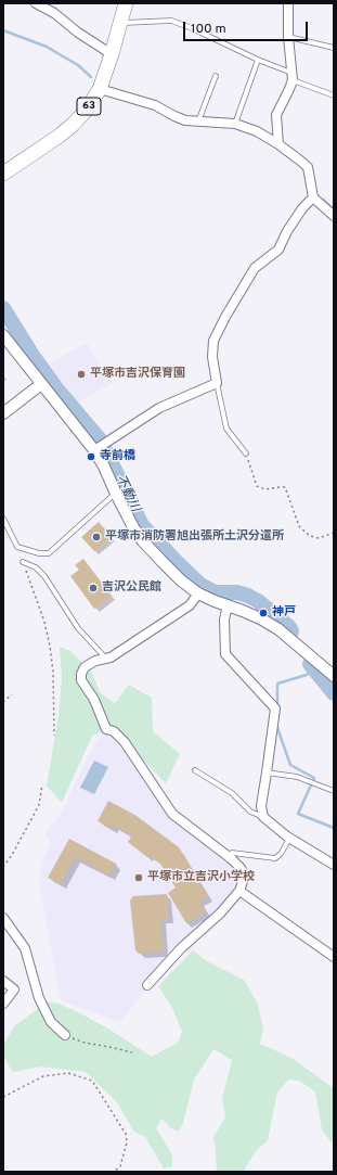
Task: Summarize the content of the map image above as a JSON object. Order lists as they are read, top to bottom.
{
  "streets": {
    "main road": ["63"]
  },
  "water": ["不動川"],
  "places": [
    "平塚市吉沢保育園",
    "寺前橋",
    "平塚市消防署旭出張所土沢分遣所",
    "吉沢公民館",
    "神戸",
    "平塚市立吉沢小学校"
  ],
  "scale_bar": "100 m"
}
